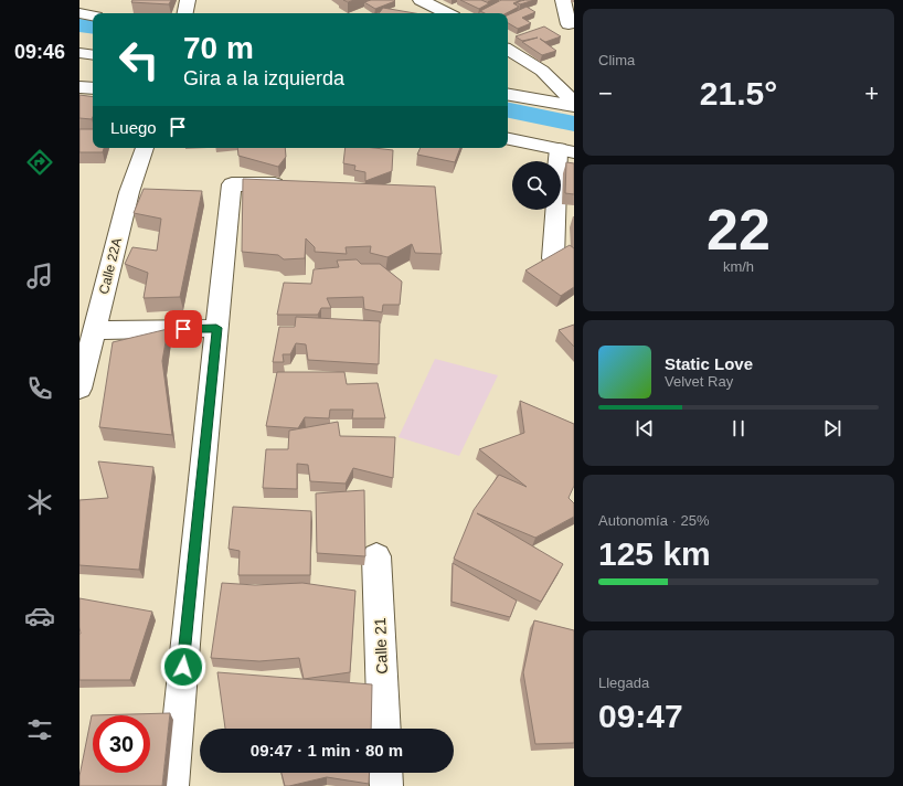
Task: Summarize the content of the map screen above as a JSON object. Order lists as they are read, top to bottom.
{
  "streets": {
    "street": ["Calle 22A", "Calle 21"]
  },
  "page": {
    "tabs": "09:46",
    "tile": [
      "Clima",
      ["22", "km/h"],
      ["Autonomía · 25%", "125 km"],
      ["Llegada", "09:47"]
    ],
    "turn": ["70 m", "Gira a la izquierda"],
    "heat": ["−", "21.5°", "+"],
    "then": "Luego",
    "song": ["Static Love", "Velvet Ray"],
    "limit": "30",
    "trip": "09:47 · 1 min · 80 m"
  }
}
